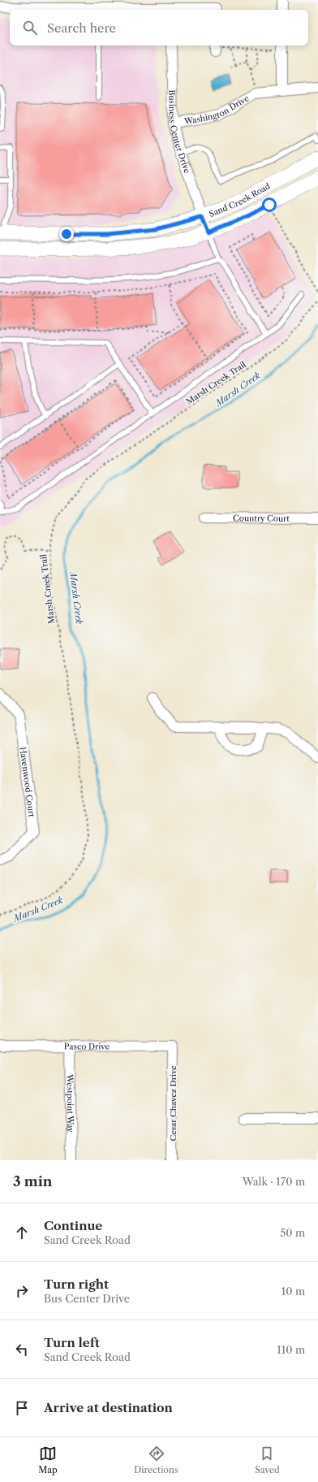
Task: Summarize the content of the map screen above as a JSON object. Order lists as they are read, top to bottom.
{
  "streets": {
    "main road": ["Sand Creek Road"],
    "street": [
      "Washington Drive",
      "Business Center Drive",
      "Country Court",
      "Havenwood Court",
      "Pasco Drive",
      "Westpoint Way",
      "Cesar Chavez Drive"
    ],
    "path": ["Marsh Creek Trail"]
  },
  "crossings": [
    ["Washington Drive", "Business Center Drive"],
    ["Business Center Drive", "Sand Creek Road"],
    ["Pasco Drive", "Westpoint Way"],
    ["Pasco Drive", "Cesar Chavez Drive"]
  ],
  "water": ["Marsh Creek"],
  "page": {
    "search": "Search here",
    "heading": ["3 min", "Walk · 170 m"],
    "list": [
      ["Continue", "Sand Creek Road", "50 m"],
      ["Turn right", "Bus Center Drive", "10 m"],
      ["Turn left", "Sand Creek Road", "110 m"],
      "Arrive at destination"
    ],
    "nav": ["Map", "Directions", "Saved"]
  }
}
